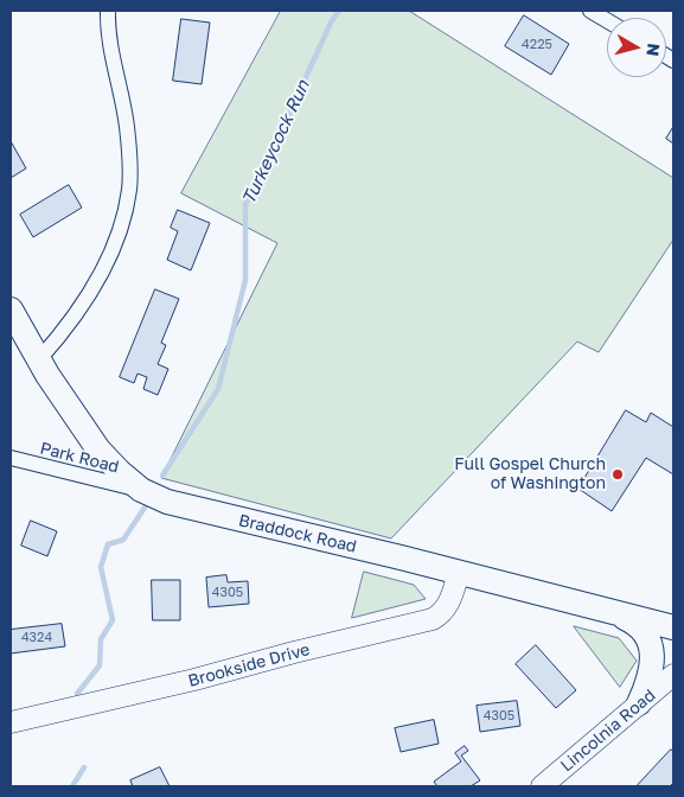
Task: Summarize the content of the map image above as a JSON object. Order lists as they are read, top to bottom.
{
  "streets": {
    "main road": ["Braddock Road"],
    "street": ["Park Road", "Brookside Drive", "Lincolnia Road"]
  },
  "crossings": [
    ["Park Road", "Braddock Road"],
    ["Braddock Road", "Brookside Drive"]
  ],
  "water": ["Turkeycock Run"],
  "places": ["Full Gospel Church of Washington"],
  "house_numbers": [
    "4225",
    "4305",
    "4324",
    "4305"
  ],
  "north": "right"
}
